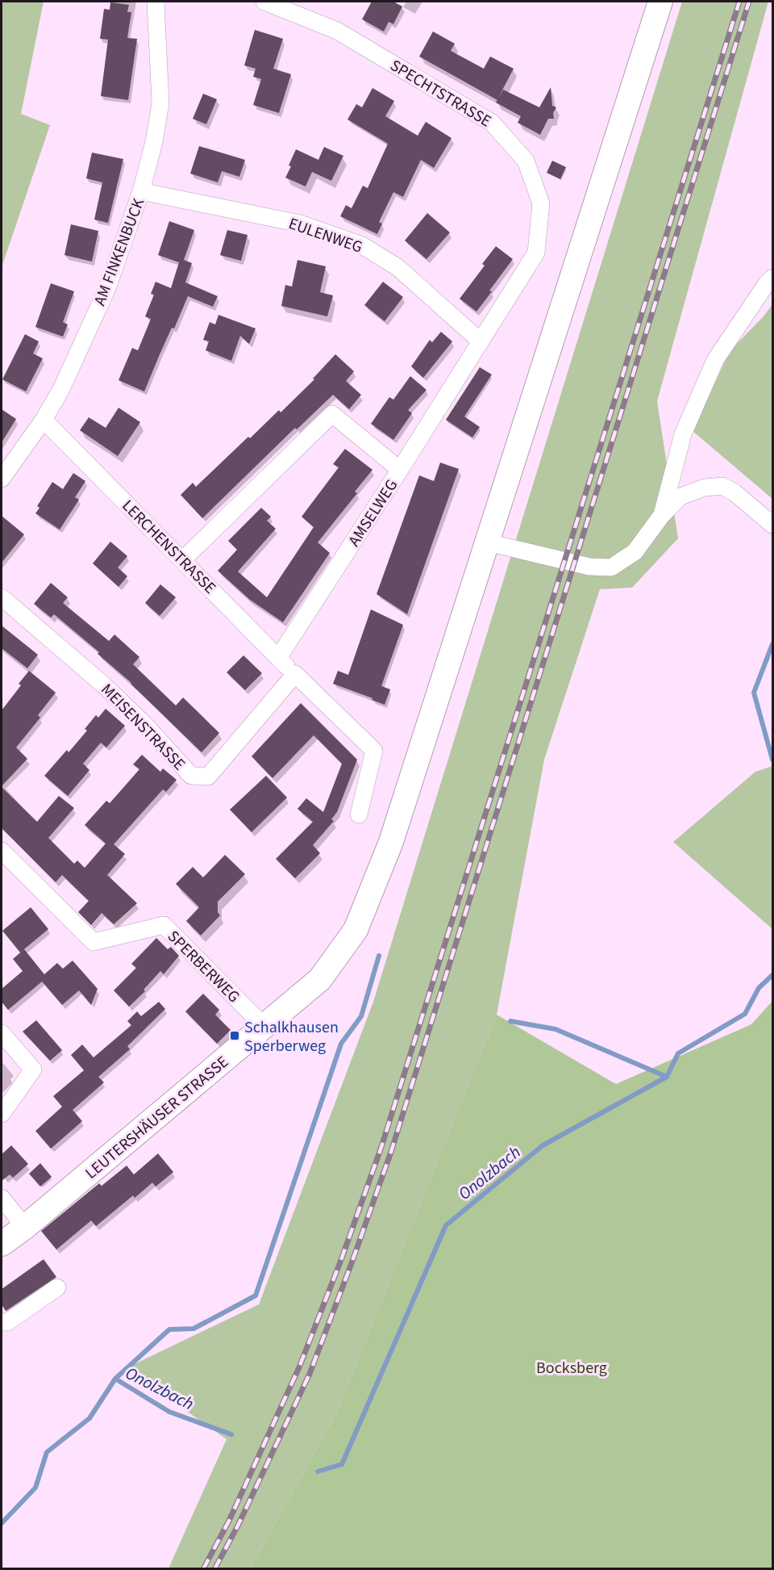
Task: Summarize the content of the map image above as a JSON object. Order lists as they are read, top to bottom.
{
  "streets": {
    "main road": ["LEUTERSHÄUSER STRASSE"],
    "street": [
      "SPECHTSTRASSE",
      "EULENWEG",
      "AM FINKENBUCK",
      "AMSELWEG",
      "LERCHENSTRASSE",
      "MEISENSTRASSE",
      "SPERBERWEG"
    ]
  },
  "crossings": [
    ["SPECHTSTRASSE", "EULENWEG"],
    ["SPECHTSTRASSE", "AMSELWEG"],
    ["EULENWEG", "AM FINKENBUCK"],
    ["AM FINKENBUCK", "LERCHENSTRASSE"],
    ["AMSELWEG", "LERCHENSTRASSE"],
    ["LERCHENSTRASSE", "MEISENSTRASSE"],
    ["SPERBERWEG", "LEUTERSHÄUSER STRASSE"]
  ],
  "water": ["Onolzbach"],
  "parks": ["Bocksberg"],
  "places": {
    "transit": ["Schalkhausen Sperberweg"]
  }
}
